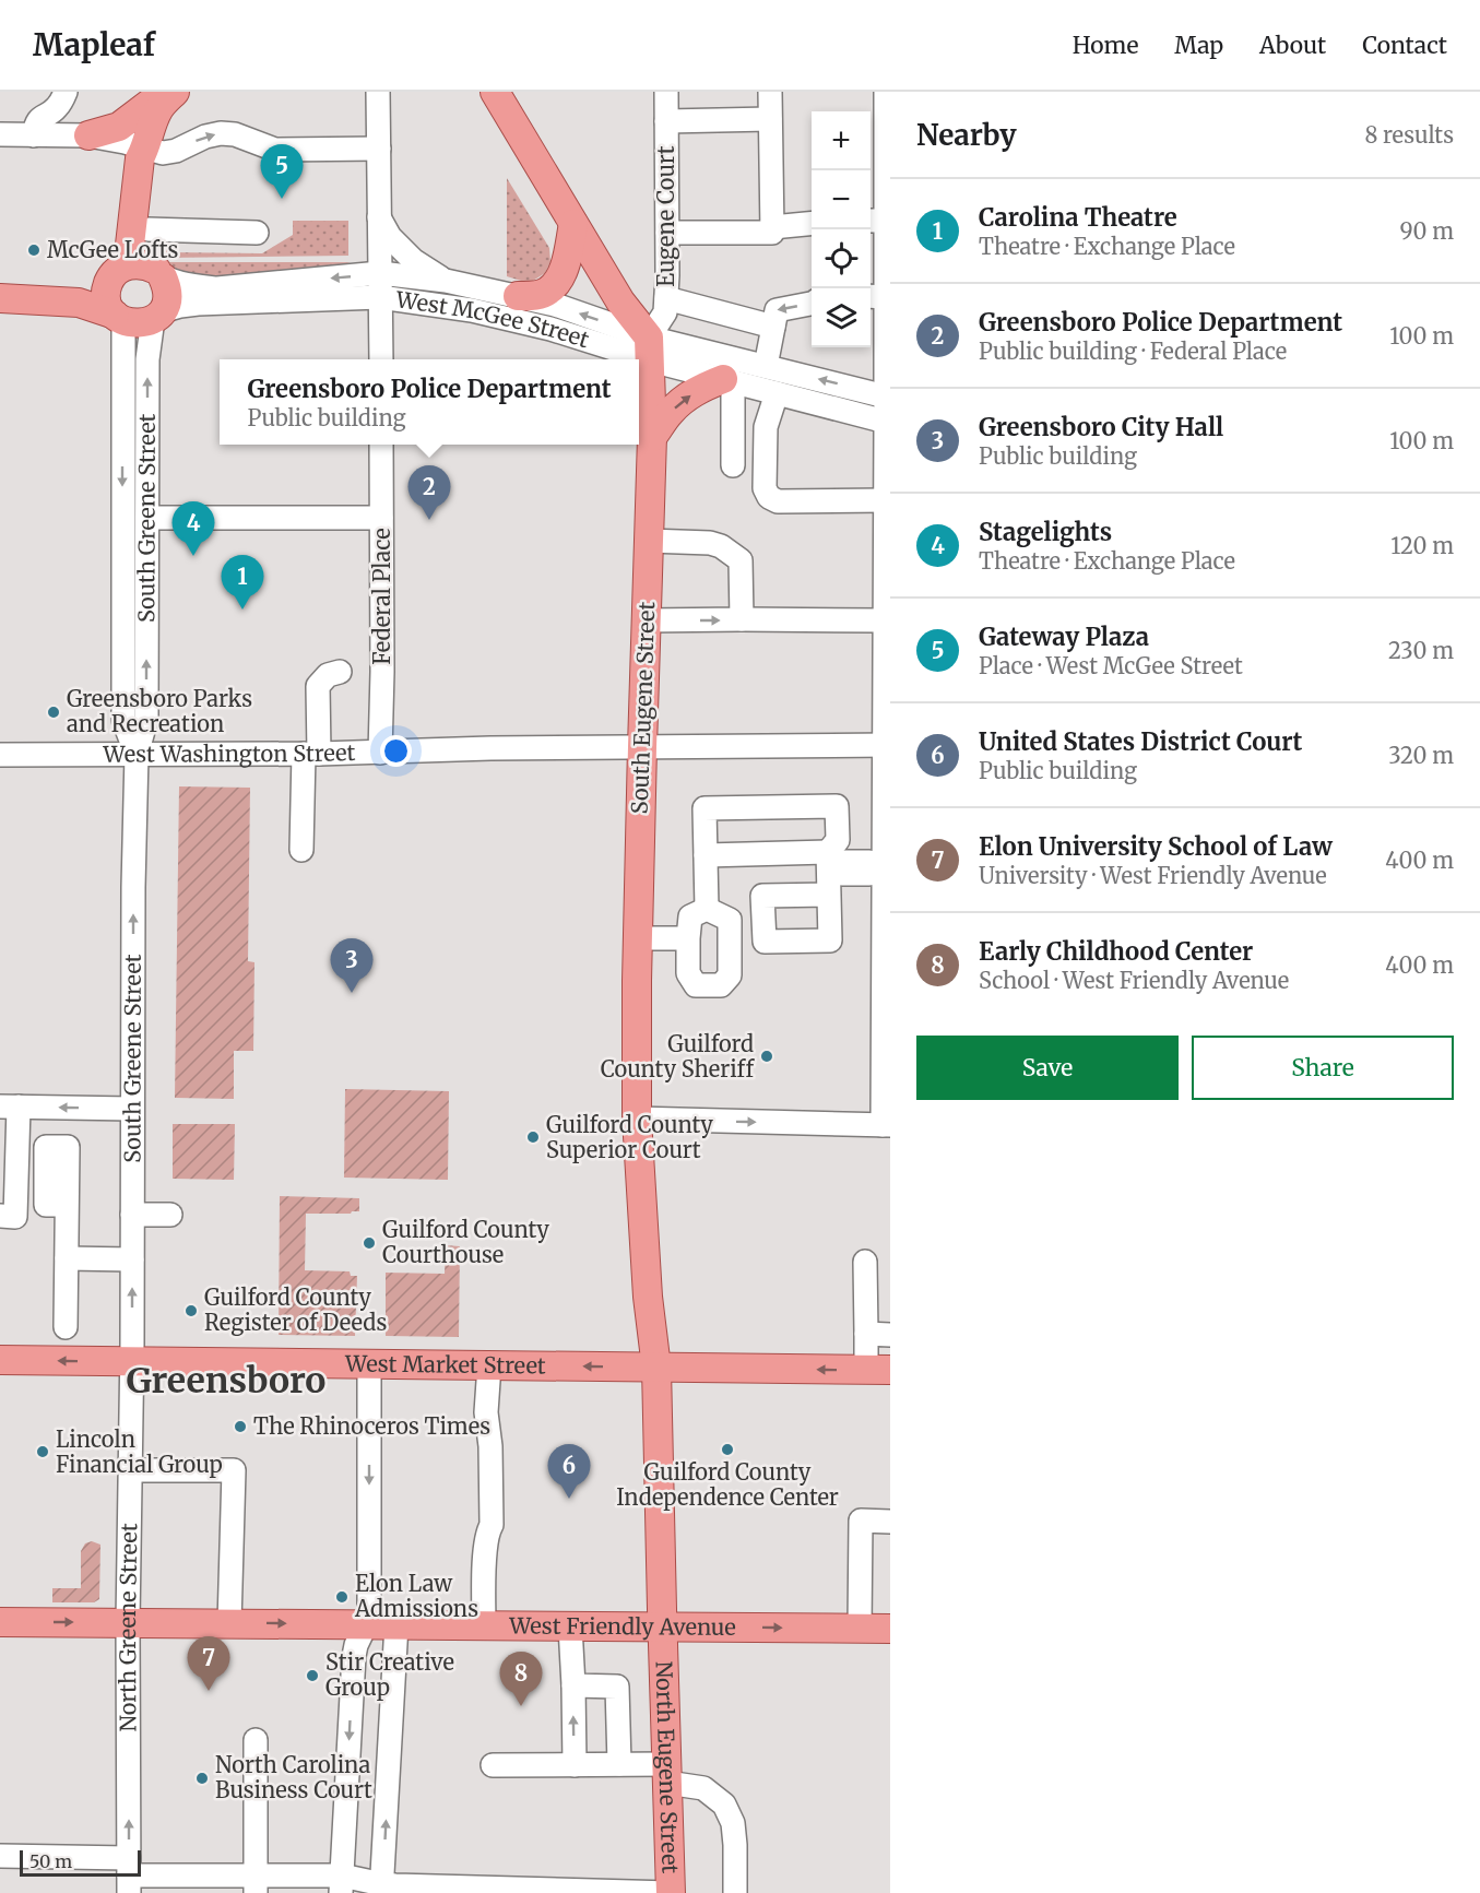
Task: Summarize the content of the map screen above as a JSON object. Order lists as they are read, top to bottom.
{
  "streets": {
    "main road": [
      "South Eugene Street",
      "West Market Street",
      "West Friendly Avenue",
      "North Eugene Street"
    ],
    "street": [
      "Eugene Court",
      "West McGee Street",
      "South Greene Street",
      "Federal Place",
      "West Washington Street",
      "North Greene Street"
    ]
  },
  "crossings": [
    ["Eugene Court", "West McGee Street"],
    ["Eugene Court", "South Eugene Street"],
    ["West McGee Street", "South Greene Street"],
    ["West McGee Street", "South Eugene Street"],
    ["South Greene Street", "West Washington Street"],
    ["South Greene Street", "West Market Street"],
    ["South Greene Street", "North Greene Street"],
    ["Federal Place", "West Washington Street"],
    ["South Eugene Street", "West Washington Street"],
    ["South Eugene Street", "West Market Street"],
    ["South Eugene Street", "North Eugene Street"],
    ["West Market Street", "North Greene Street"],
    ["West Market Street", "North Eugene Street"],
    ["West Friendly Avenue", "North Greene Street"],
    ["West Friendly Avenue", "North Eugene Street"]
  ],
  "one_way": ["West Market Street", "West Friendly Avenue"],
  "districts": ["Greensboro"],
  "places": [
    "McGee Lofts",
    "Greensboro Parks and Recreation",
    "Guilford County Sheriff",
    "Guilford County Superior Court",
    "Guilford County Courthouse",
    "Guilford County Register of Deeds",
    "The Rhinoceros Times",
    "Guilford County Independence Center",
    "Lincoln Financial Group",
    "Elon Law Admissions",
    "Stir Creative Group",
    "North Carolina Business Court"
  ],
  "scale_bar": "50 m",
  "page": {
    "header": "Mapleaf",
    "nav": [
      "Home",
      "Map",
      "About",
      "Contact"
    ],
    "heading": ["Nearby", "8 results"],
    "map_buttons": ["+", "−"],
    "pins": [
      "5",
      "2",
      "4",
      "1",
      "3",
      "6",
      "7",
      "8"
    ],
    "list": [
      {
        "mark": "1",
        "name": "Carolina Theatre",
        "note": "Theatre · Exchange Place",
        "value": "90 m"
      },
      {
        "mark": "2",
        "name": "Greensboro Police Department",
        "note": "Public building · Federal Place",
        "value": "100 m"
      },
      {
        "mark": "3",
        "name": "Greensboro City Hall",
        "note": "Public building",
        "value": "100 m"
      },
      {
        "mark": "4",
        "name": "Stagelights",
        "note": "Theatre · Exchange Place",
        "value": "120 m"
      },
      {
        "mark": "5",
        "name": "Gateway Plaza",
        "note": "Place · West McGee Street",
        "value": "230 m"
      },
      {
        "mark": "6",
        "name": "United States District Court",
        "note": "Public building",
        "value": "320 m"
      },
      {
        "mark": "7",
        "name": "Elon University School of Law",
        "note": "University · West Friendly Avenue",
        "value": "400 m"
      },
      {
        "mark": "8",
        "name": "Early Childhood Center",
        "note": "School · West Friendly Avenue",
        "value": "400 m"
      }
    ],
    "popup": ["Greensboro Police Department", "Public building"],
    "buttons": ["Save", "Share"],
    "scale": "50 m"
  }
}
